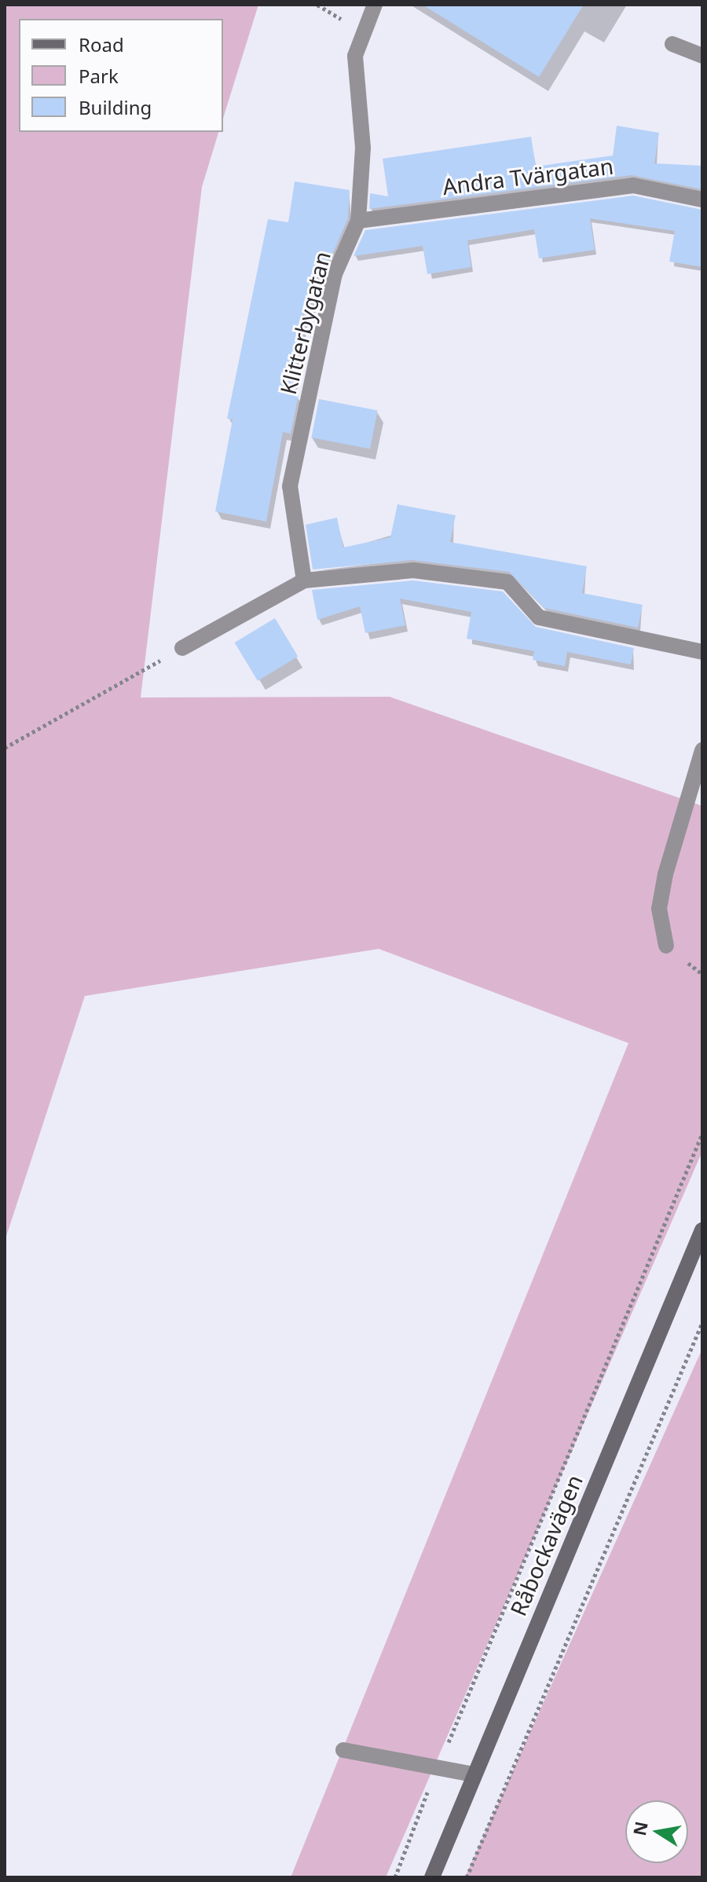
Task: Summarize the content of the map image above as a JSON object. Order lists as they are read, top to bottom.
{
  "streets": {
    "street": ["Råbockavägen"],
    "lane": ["Andra Tvärgatan", "Klitterbygatan"]
  },
  "crossings": [
    ["Andra Tvärgatan", "Klitterbygatan"]
  ],
  "legend": ["Road", "Park", "Building"],
  "north": "left"
}
